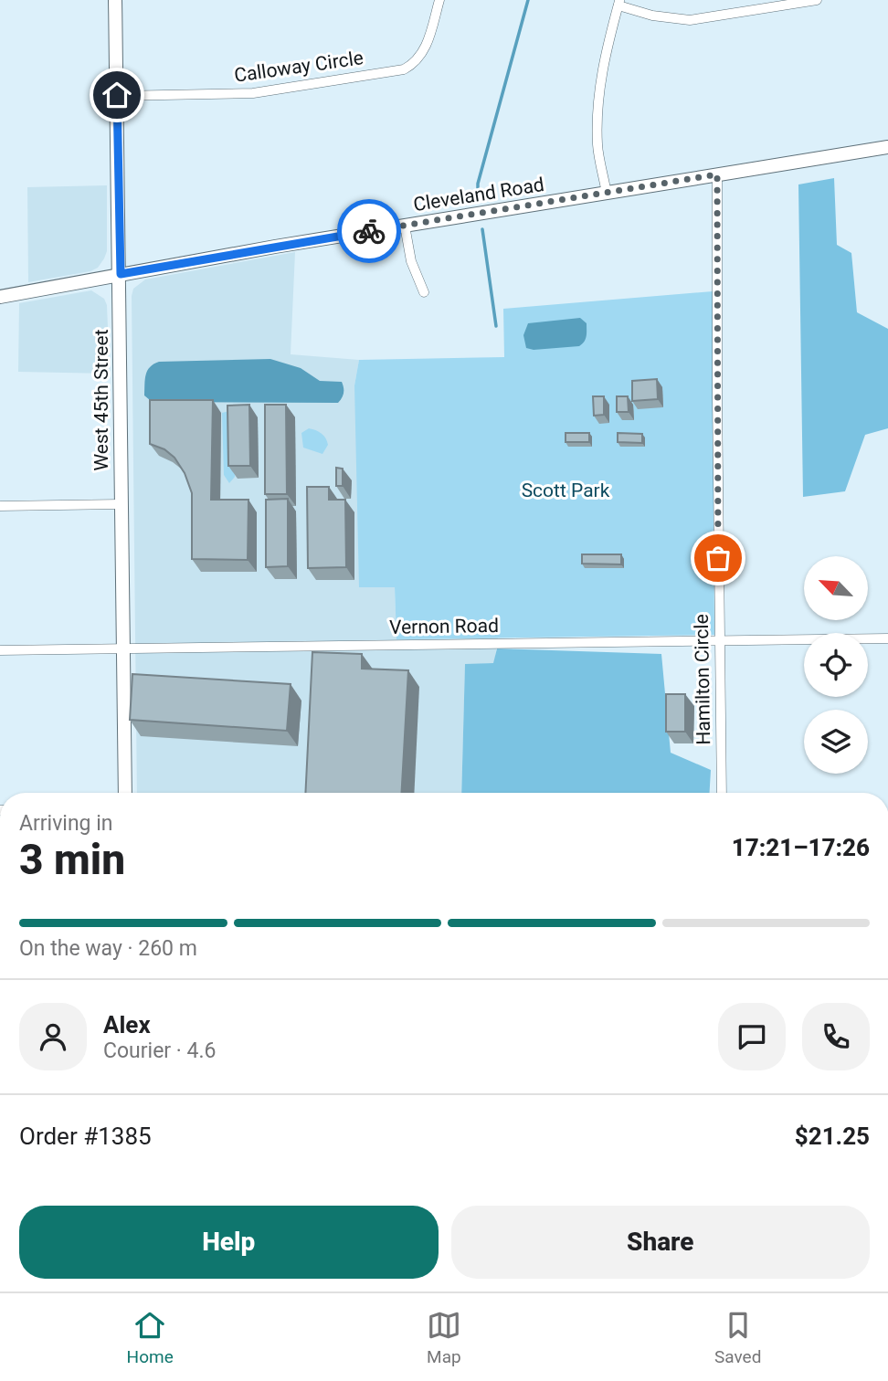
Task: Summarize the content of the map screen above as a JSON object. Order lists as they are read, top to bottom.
{
  "streets": {
    "street": [
      "Calloway Circle",
      "Cleveland Road",
      "West 45th Street",
      "Vernon Road",
      "Hamilton Circle"
    ]
  },
  "crossings": [
    ["Calloway Circle", "West 45th Street"],
    ["Cleveland Road", "West 45th Street"],
    ["Cleveland Road", "Hamilton Circle"],
    ["West 45th Street", "Vernon Road"],
    ["Vernon Road", "Hamilton Circle"]
  ],
  "parks": ["Scott Park"],
  "north": "top left",
  "page": {
    "heading": ["3 min", "Arriving in", "17:21–17:26"],
    "panel": [
      "Alex",
      "Courier · 4.6",
      "Order #1385",
      "$21.25"
    ],
    "bar": "On the way · 260 m",
    "buttons": ["Help", "Share"],
    "tabs": ["Home", "Map", "Saved"]
  }
}
